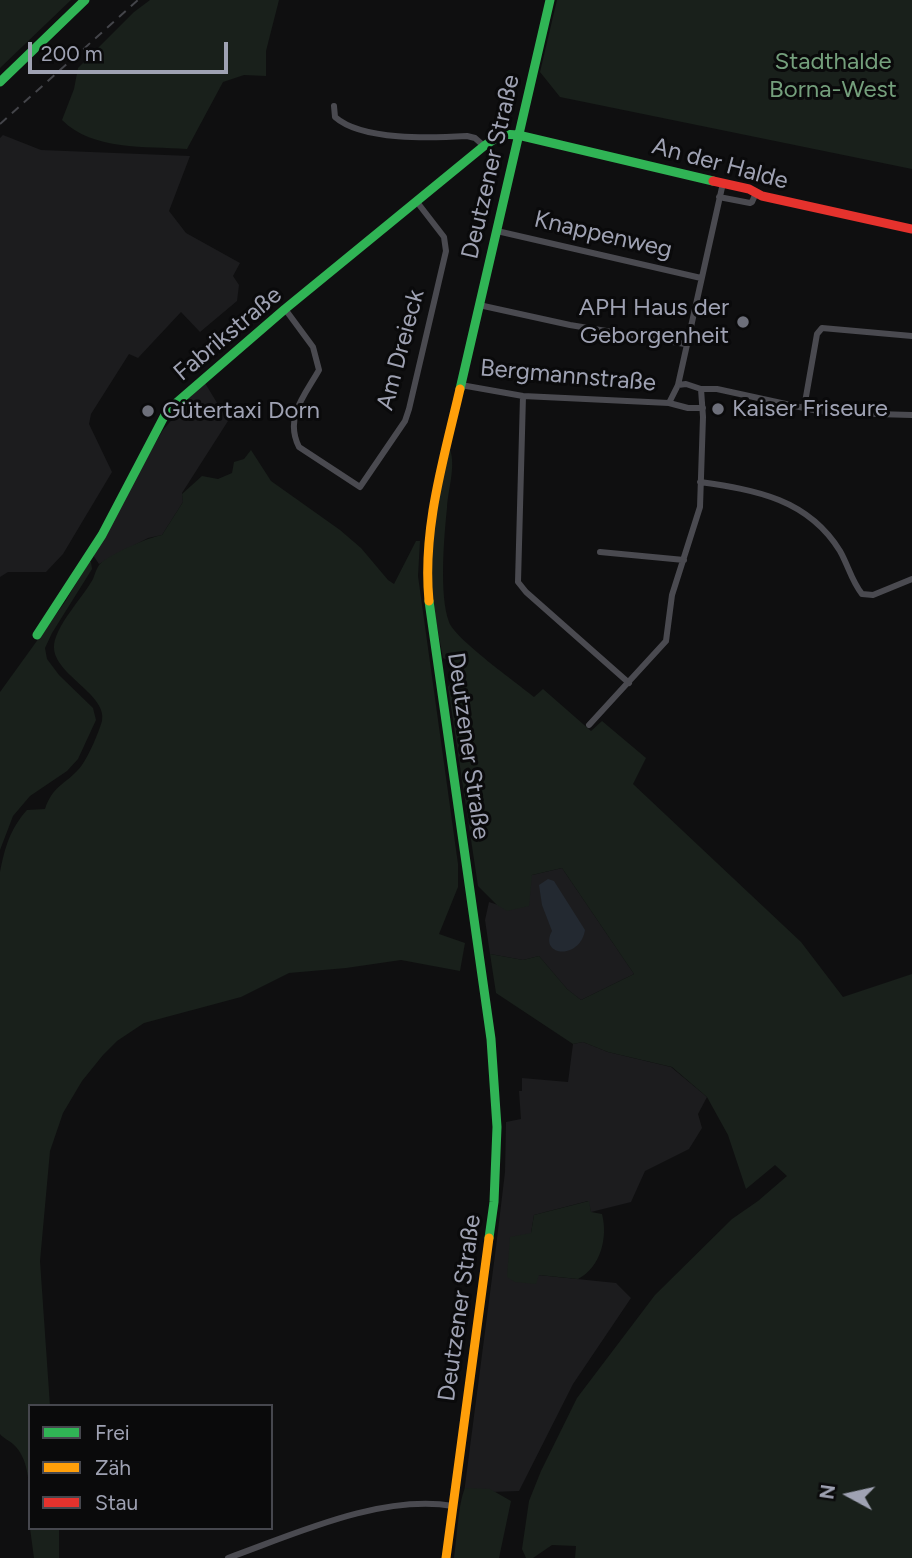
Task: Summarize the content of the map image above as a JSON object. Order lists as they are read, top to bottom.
{
  "streets": {
    "main road": ["An der Halde", "Deutzener Straße", "Fabrikstraße"],
    "street": ["Knappenweg", "Am Dreieck", "Bergmannstraße"]
  },
  "crossings": [
    ["An der Halde", "Deutzener Straße"],
    ["An der Halde", "Fabrikstraße"],
    ["Deutzener Straße", "Knappenweg"],
    ["Deutzener Straße", "Fabrikstraße"],
    ["Deutzener Straße", "Bergmannstraße"],
    ["Fabrikstraße", "Am Dreieck"]
  ],
  "parks": ["Stadthalde Borna-West"],
  "places": ["APH Haus der Geborgenheit", "Kaiser Friseure", "Gütertaxi Dorn"],
  "legend": ["Frei", "Zäh", "Stau"],
  "scale_bar": "200 m",
  "north": "left"
}
